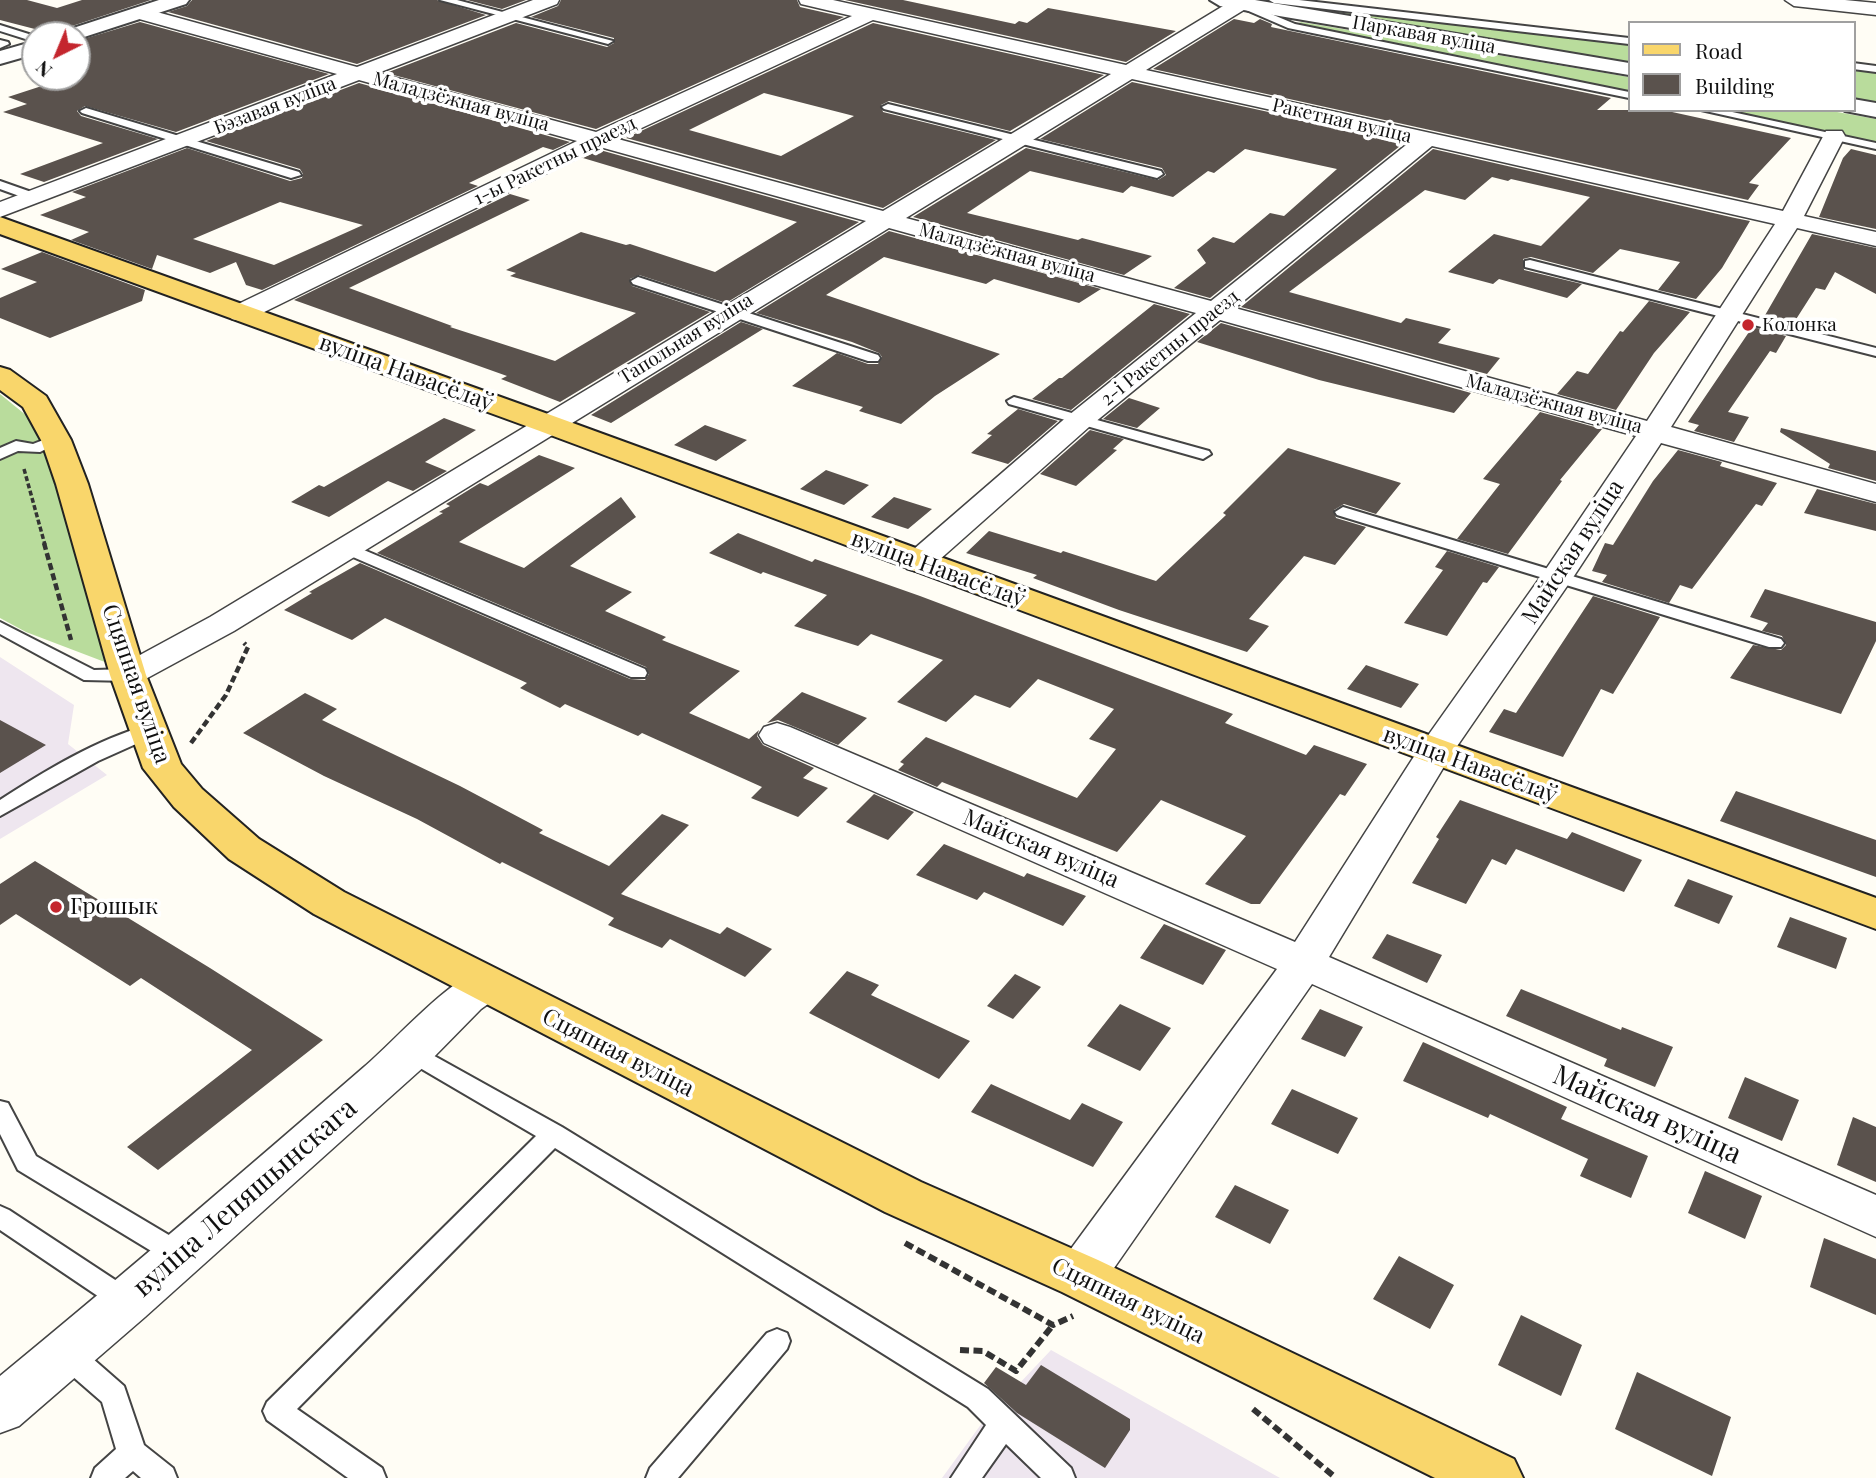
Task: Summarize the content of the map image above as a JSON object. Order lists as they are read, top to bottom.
{
  "streets": {
    "main road": ["вуліца Навасёлаў", "Сцяпная вуліца"],
    "street": [
      "Паркавая вуліца",
      "Маладзёжная вуліца",
      "Бэзавая вуліца",
      "Ракетная вуліца",
      "1-ы Ракетны праезд",
      "Тапольная вуліца",
      "2-і Ракетны праезд",
      "Майская вуліца",
      "вуліца Лепяшынскага"
    ]
  },
  "crossings": [
    ["Паркавая вуліца", "Тапольная вуліца"],
    ["Маладзёжная вуліца", "Бэзавая вуліца"],
    ["Маладзёжная вуліца", "1-ы Ракетны праезд"],
    ["Маладзёжная вуліца", "Тапольная вуліца"],
    ["Маладзёжная вуліца", "2-і Ракетны праезд"],
    ["Маладзёжная вуліца", "Майская вуліца"],
    ["Ракетная вуліца", "1-ы Ракетны праезд"],
    ["Ракетная вуліца", "Тапольная вуліца"],
    ["Ракетная вуліца", "2-і Ракетны праезд"],
    ["Ракетная вуліца", "Майская вуліца"],
    ["1-ы Ракетны праезд", "вуліца Навасёлаў"],
    ["Тапольная вуліца", "вуліца Навасёлаў"],
    ["Тапольная вуліца", "Сцяпная вуліца"],
    ["2-і Ракетны праезд", "вуліца Навасёлаў"],
    ["вуліца Навасёлаў", "Майская вуліца"],
    ["Майская вуліца", "Сцяпная вуліца"],
    ["Сцяпная вуліца", "вуліца Лепяшынскага"]
  ],
  "places": ["Колонка", "Грошык"],
  "legend": ["Road", "Building"],
  "north": "bottom left"
}
